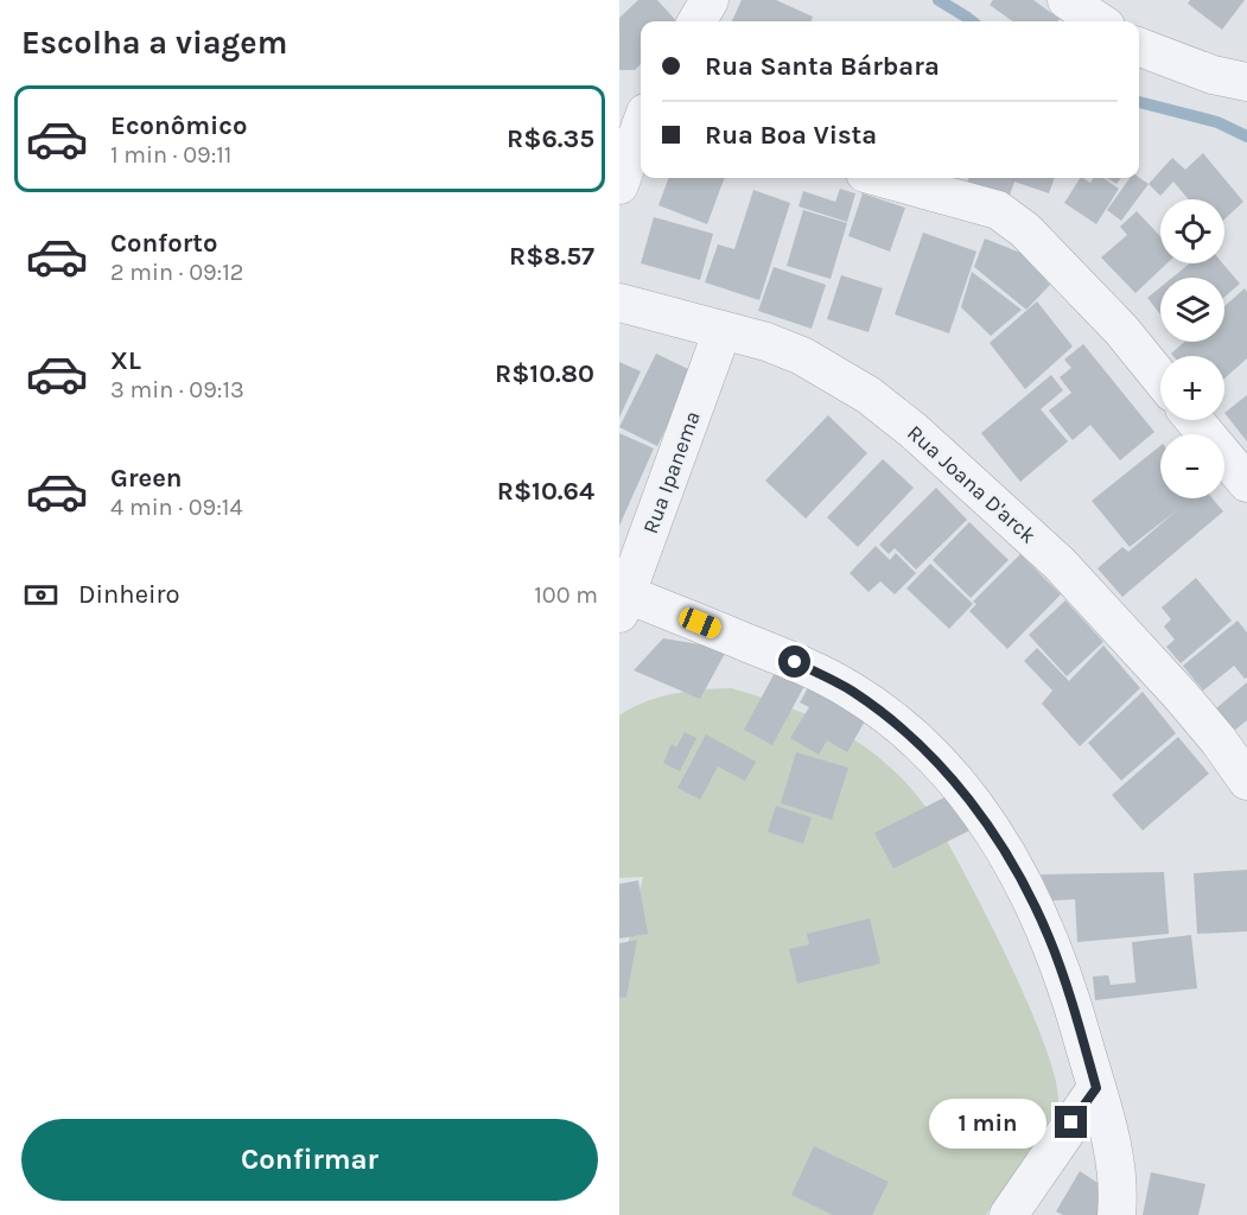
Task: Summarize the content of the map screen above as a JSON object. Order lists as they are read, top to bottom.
{
  "streets": {
    "street": ["Rua Ipanema", "Rua Joana D'arck"]
  },
  "crossings": [
    ["Rua Ipanema", "Rua Joana D'arck"]
  ],
  "page": {
    "heading": "Escolha a viagem",
    "banner": ["Rua Santa Bárbara", "Rua Boa Vista"],
    "list": [
      {
        "name": "Econômico",
        "note": "1 min · 09:11",
        "value": "R$6.35"
      },
      {
        "name": "Conforto",
        "note": "2 min · 09:12",
        "value": "R$8.57"
      },
      {
        "name": "XL",
        "note": "3 min · 09:13",
        "value": "R$10.80"
      },
      {
        "name": "Green",
        "note": "4 min · 09:14",
        "value": "R$10.64"
      }
    ],
    "map_buttons": ["+", "−"],
    "pay": ["Dinheiro", "100 m"],
    "bubble": "1 min",
    "buttons": "Confirmar"
  }
}
